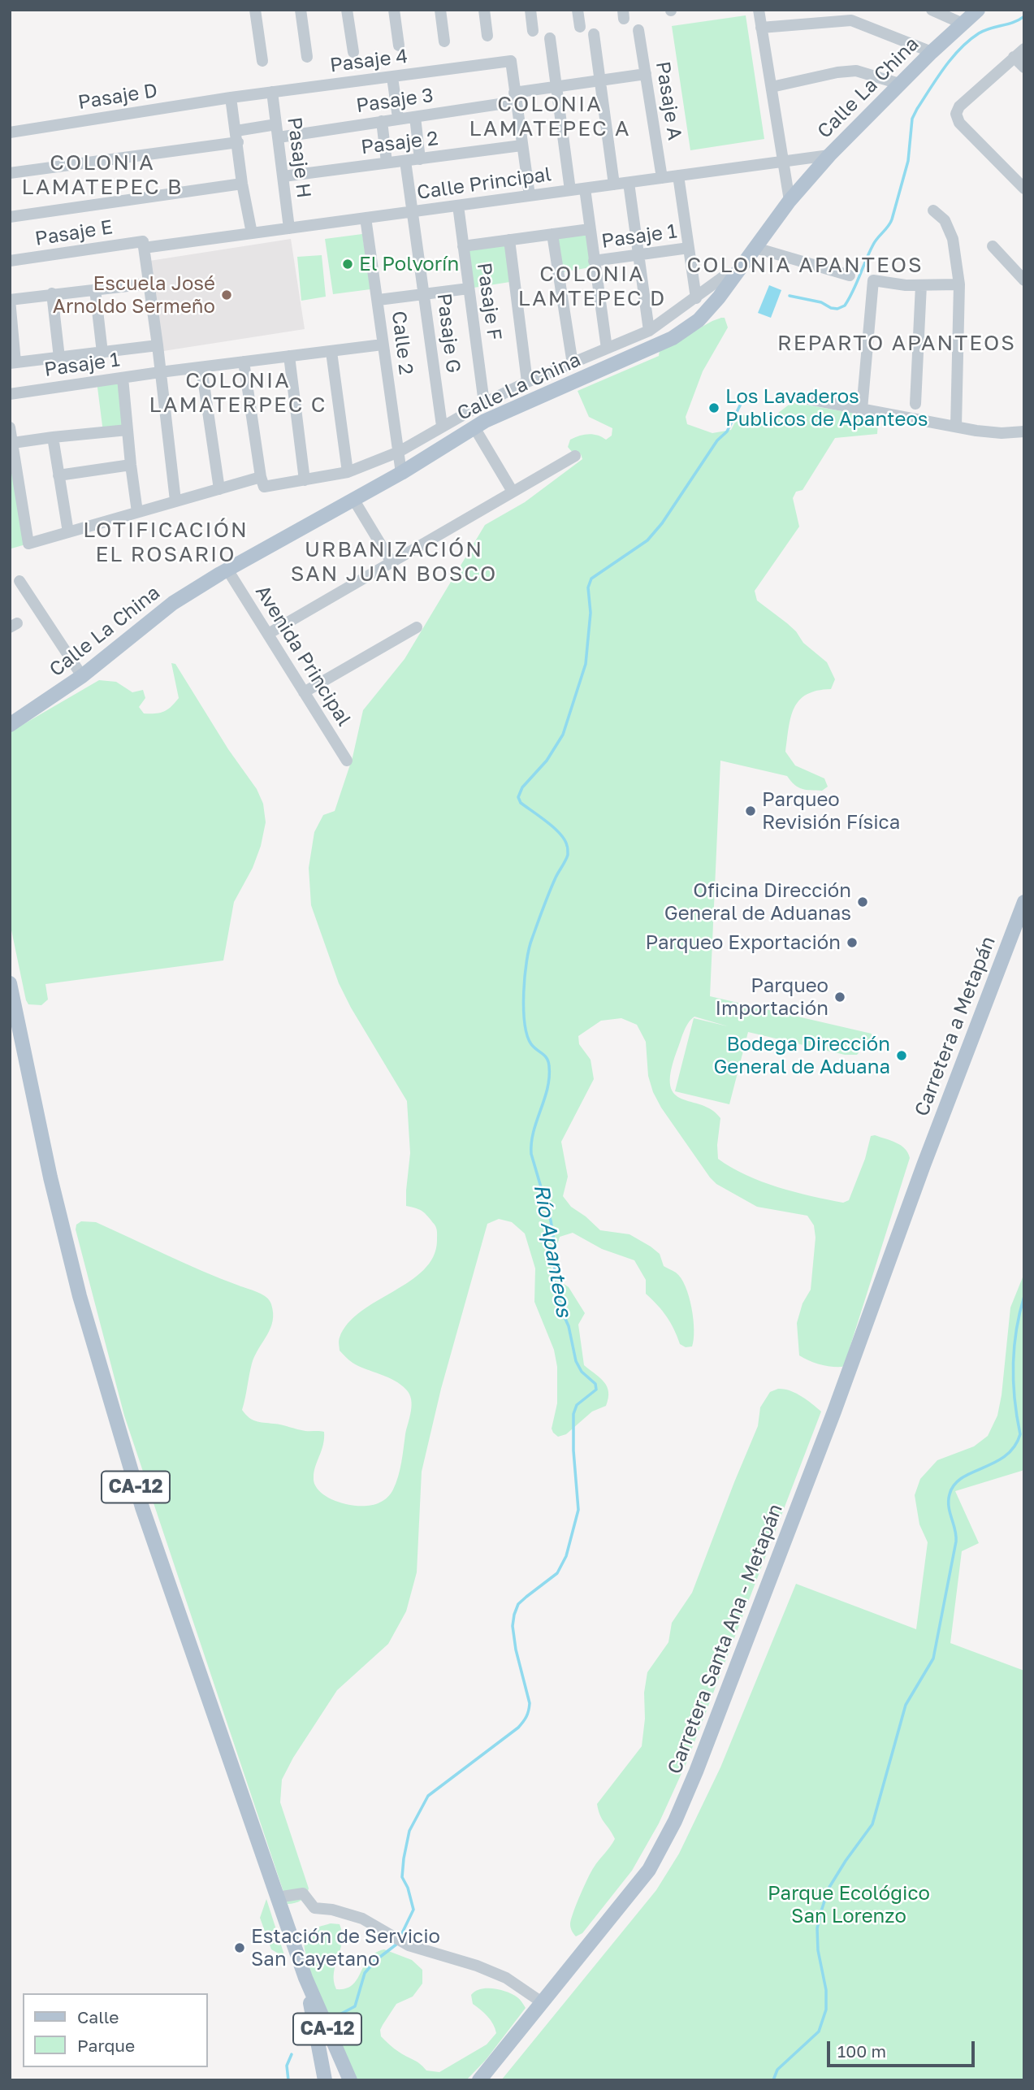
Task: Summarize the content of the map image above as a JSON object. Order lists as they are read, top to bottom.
{
  "streets": {
    "main road": [
      "Calle La China",
      "Carretera a Metapán",
      "CA-12",
      "Carretera Santa Ana - Metapán"
    ],
    "street": [
      "Pasaje 4",
      "Pasaje D",
      "Pasaje 3",
      "Pasaje A",
      "Pasaje 2",
      "Pasaje H",
      "Calle Principal",
      "Pasaje E",
      "Pasaje 1",
      "Pasaje F",
      "Pasaje G",
      "Calle 2",
      "Avenida Principal"
    ]
  },
  "crossings": [
    ["Pasaje 4", "Pasaje D"],
    ["Pasaje 4", "Pasaje 3"],
    ["Pasaje 4", "Pasaje H"],
    ["Calle La China", "Calle Principal"],
    ["Calle La China", "Calle 2"],
    ["Calle La China", "Avenida Principal"],
    ["Pasaje 3", "Pasaje A"],
    ["Pasaje 3", "Pasaje H"],
    ["Pasaje A", "Calle Principal"],
    ["Pasaje 2", "Pasaje H"],
    ["Pasaje H", "Calle Principal"],
    ["Calle Principal", "Pasaje E"],
    ["Calle Principal", "Pasaje F"],
    ["Calle Principal", "Pasaje G"],
    ["Calle Principal", "Calle 2"],
    ["Pasaje 1", "Calle 2"],
    ["Carretera a Metapán", "Carretera Santa Ana - Metapán"]
  ],
  "districts": [
    "COLONIA LAMATEPEC A",
    "COLONIA LAMATEPEC B",
    "COLONIA APANTEOS",
    "COLONIA LAMTEPEC D",
    "REPARTO APANTEOS",
    "COLONIA LAMATERPEC C",
    "LOTIFICACIÓN EL ROSARIO",
    "URBANIZACIÓN SAN JUAN BOSCO"
  ],
  "water": ["Río Apanteos"],
  "parks": ["Parque Ecológico San Lorenzo"],
  "places": [
    "El Polvorín",
    "Escuela José Arnoldo Sermeño",
    "Los Lavaderos Publicos de Apanteos",
    "Parqueo Revisión Física",
    "Oficina Dirección General de Aduanas",
    "Parqueo Exportación",
    "Parqueo Importación",
    "Bodega Dirección General de Aduana",
    "Estación de Servicio San Cayetano"
  ],
  "legend": ["Calle", "Parque"],
  "scale_bar": "100 m"
}
